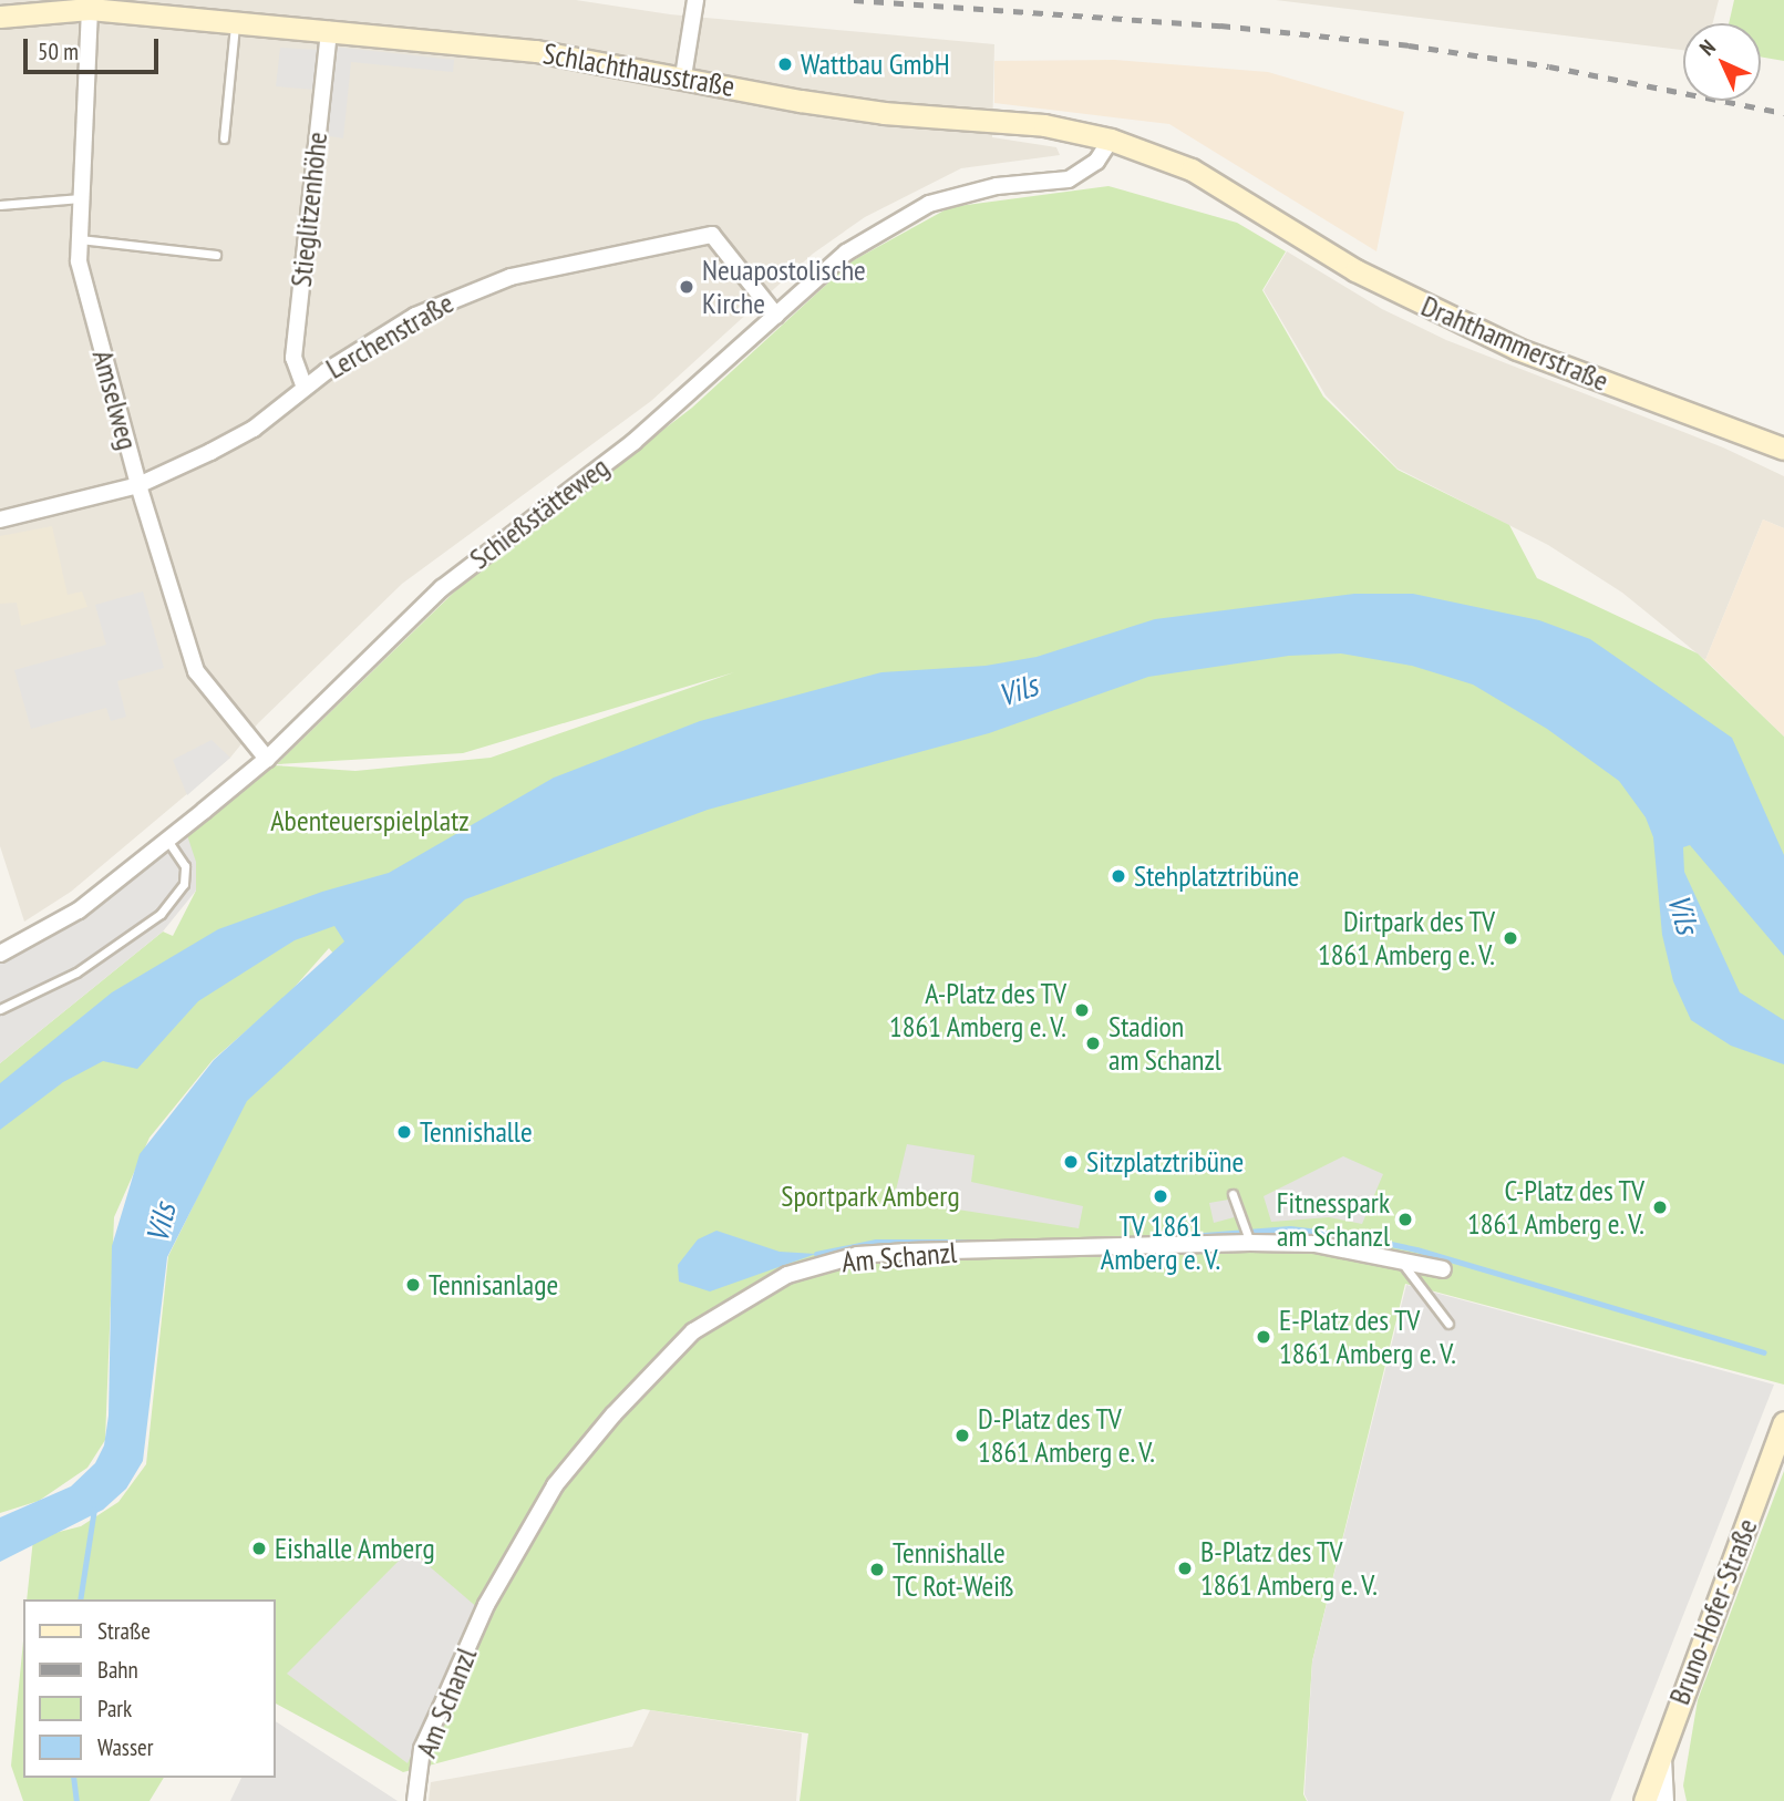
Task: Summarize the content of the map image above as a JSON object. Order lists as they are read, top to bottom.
{
  "streets": {
    "main road": ["Schlachthausstraße", "Drahthammerstraße", "Bruno-Hofer-Straße"],
    "street": [
      "Stieglitzenhöhe",
      "Lerchenstraße",
      "Amselweg",
      "Schießstätteweg",
      "Am Schanzl"
    ]
  },
  "crossings": [
    ["Schlachthausstraße", "Stieglitzenhöhe"],
    ["Schlachthausstraße", "Drahthammerstraße"],
    ["Schlachthausstraße", "Amselweg"],
    ["Schlachthausstraße", "Schießstätteweg"],
    ["Stieglitzenhöhe", "Lerchenstraße"],
    ["Lerchenstraße", "Amselweg"],
    ["Lerchenstraße", "Schießstätteweg"],
    ["Amselweg", "Schießstätteweg"]
  ],
  "water": ["Vils"],
  "parks": ["Abenteuerspielplatz", "Sportpark Amberg"],
  "places": [
    "Wattbau GmbH",
    "Neuapostolische Kirche",
    "Stehplatztribüne",
    "Dirtpark des TV 1861 Amberg e. V.",
    "A-Platz des TV 1861 Amberg e. V.",
    "Stadion am Schanzl",
    "Tennishalle",
    "Sitzplatztribüne",
    "TV 1861 Amberg e. V.",
    "C-Platz des TV 1861 Amberg e. V.",
    "Fitnesspark am Schanzl",
    "Tennisanlage",
    "E-Platz des TV 1861 Amberg e. V.",
    "D-Platz des TV 1861 Amberg e. V.",
    "Eishalle Amberg",
    "B-Platz des TV 1861 Amberg e. V.",
    "Tennishalle TC Rot-Weiß"
  ],
  "legend": [
    "Straße",
    "Bahn",
    "Park",
    "Wasser"
  ],
  "scale_bar": "50 m",
  "north": "top left"
}
